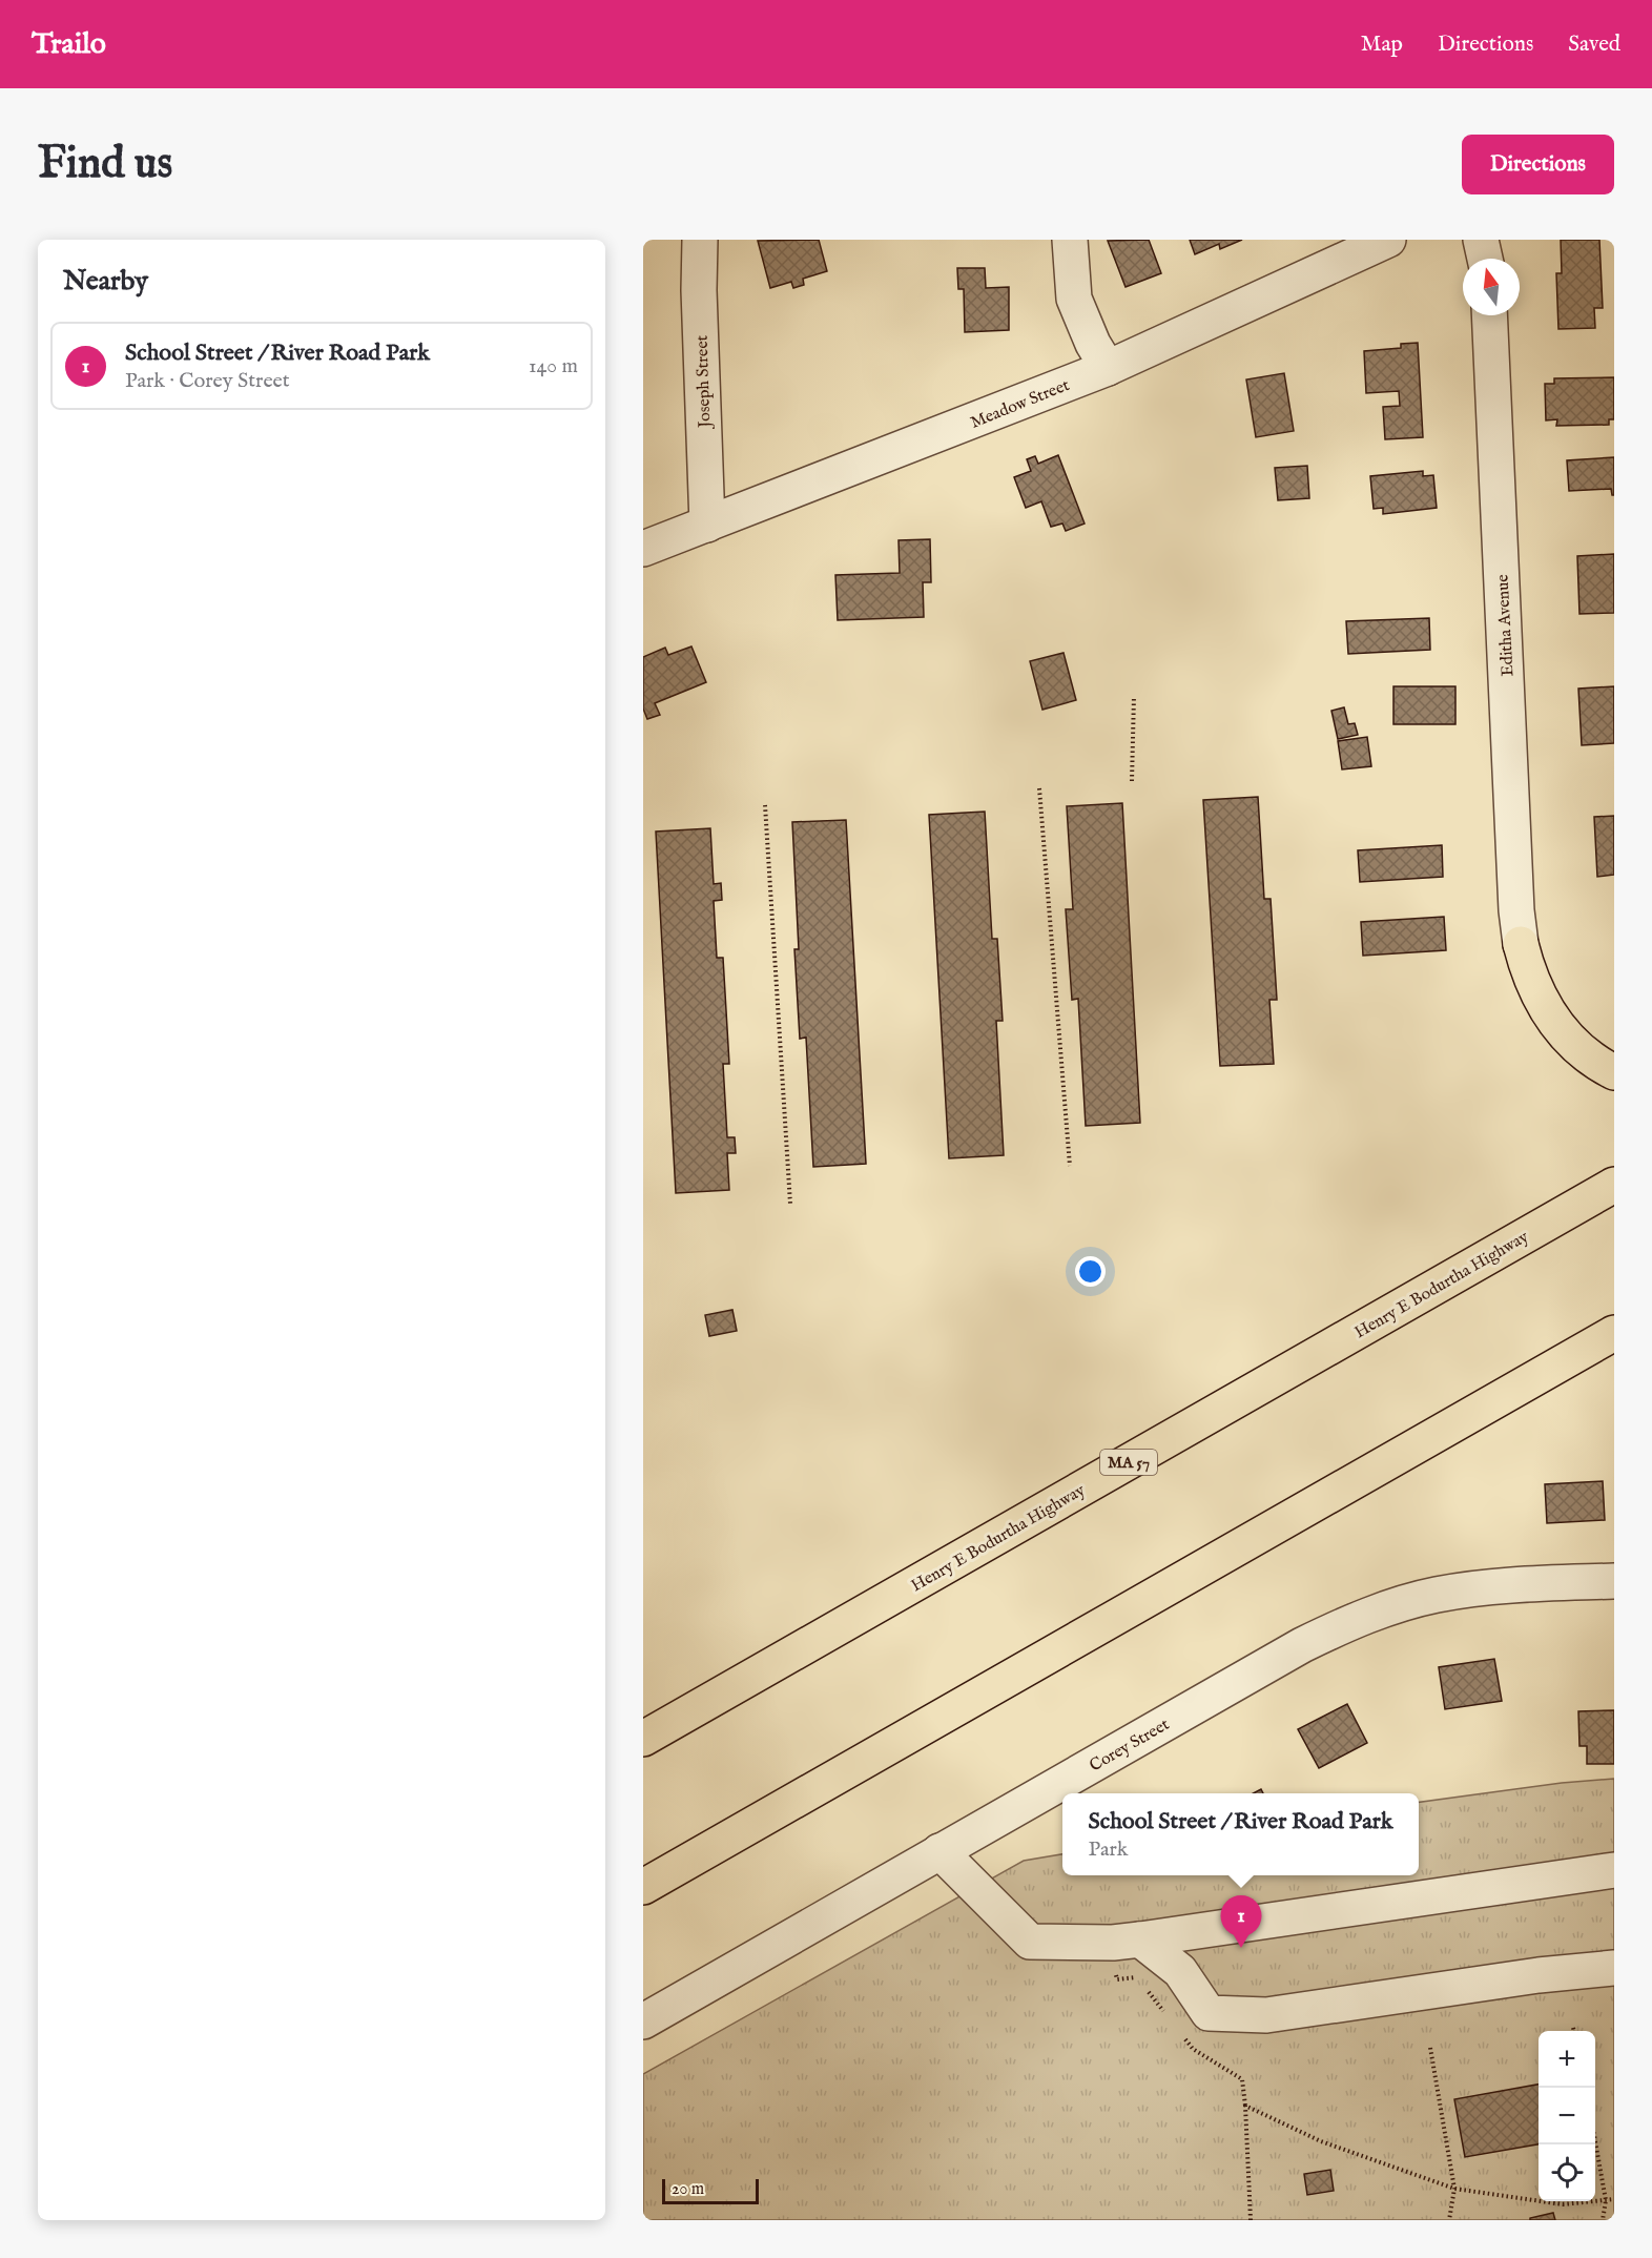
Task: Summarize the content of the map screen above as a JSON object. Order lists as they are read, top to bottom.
{
  "streets": {
    "highway": ["Henry E Bodurtha Highway", "MA 57"],
    "street": [
      "Joseph Street",
      "Meadow Street",
      "Editha Avenue",
      "Corey Street"
    ]
  },
  "crossings": [
    ["Joseph Street", "Meadow Street"]
  ],
  "scale_bar": "20 m",
  "north": "top",
  "page": {
    "header": "Trailo",
    "nav": ["Map", "Directions", "Saved"],
    "buttons": "Directions",
    "title": "Find us",
    "heading": "Nearby",
    "list": [
      {
        "mark": "1",
        "name": "School Street / River Road Park",
        "note": "Park · Corey Street",
        "value": "140 m"
      }
    ],
    "popup": ["School Street / River Road Park", "Park"],
    "pins": "1",
    "map_buttons": ["+", "−"],
    "scale": "20 m"
  }
}
